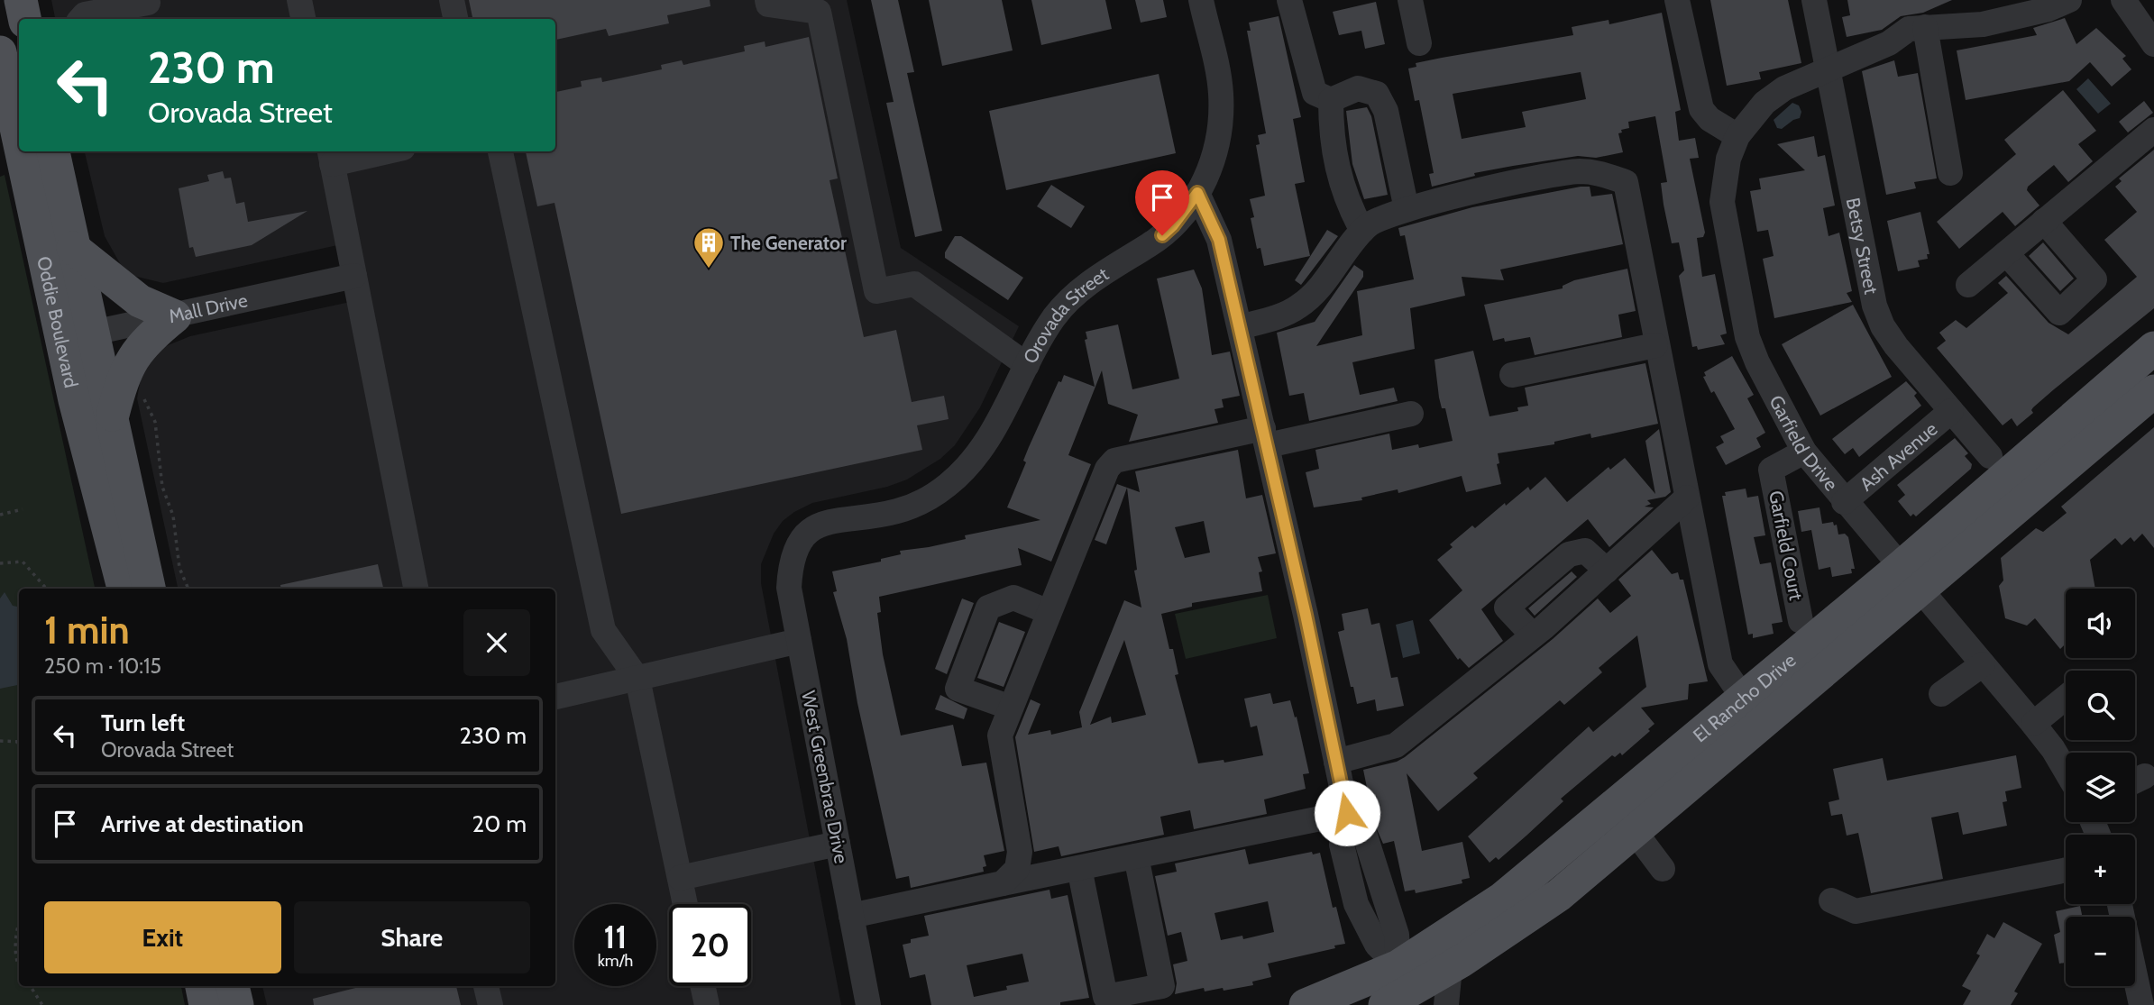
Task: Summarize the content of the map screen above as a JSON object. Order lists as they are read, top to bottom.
{
  "streets": {
    "main road": ["Oddie Boulevard", "El Rancho Drive"],
    "street": [
      "Betsy Street",
      "Mall Drive",
      "Orovada Street",
      "Garfield Drive",
      "Ash Avenue",
      "Garfield Court",
      "West Greenbrae Drive"
    ]
  },
  "crossings": [
    ["Betsy Street", "Garfield Drive"],
    ["Betsy Street", "Ash Avenue"],
    ["Mall Drive", "Oddie Boulevard"],
    ["Orovada Street", "West Greenbrae Drive"],
    ["Garfield Drive", "Ash Avenue"],
    ["Garfield Drive", "Garfield Court"],
    ["Garfield Drive", "El Rancho Drive"]
  ],
  "places": {
    "building": ["The Generator"]
  },
  "page": {
    "turn": ["230 m", "Orovada Street"],
    "map_buttons": ["+", "−"],
    "heading": ["1 min", "250 m · 10:15"],
    "list": [
      {
        "name": "Turn left",
        "note": "Orovada Street",
        "value": "230 m"
      },
      {
        "name": "Arrive at destination",
        "value": "20 m"
      }
    ],
    "buttons": ["Exit", "Share"],
    "speed": "11 km/h",
    "limit": "20"
  }
}
